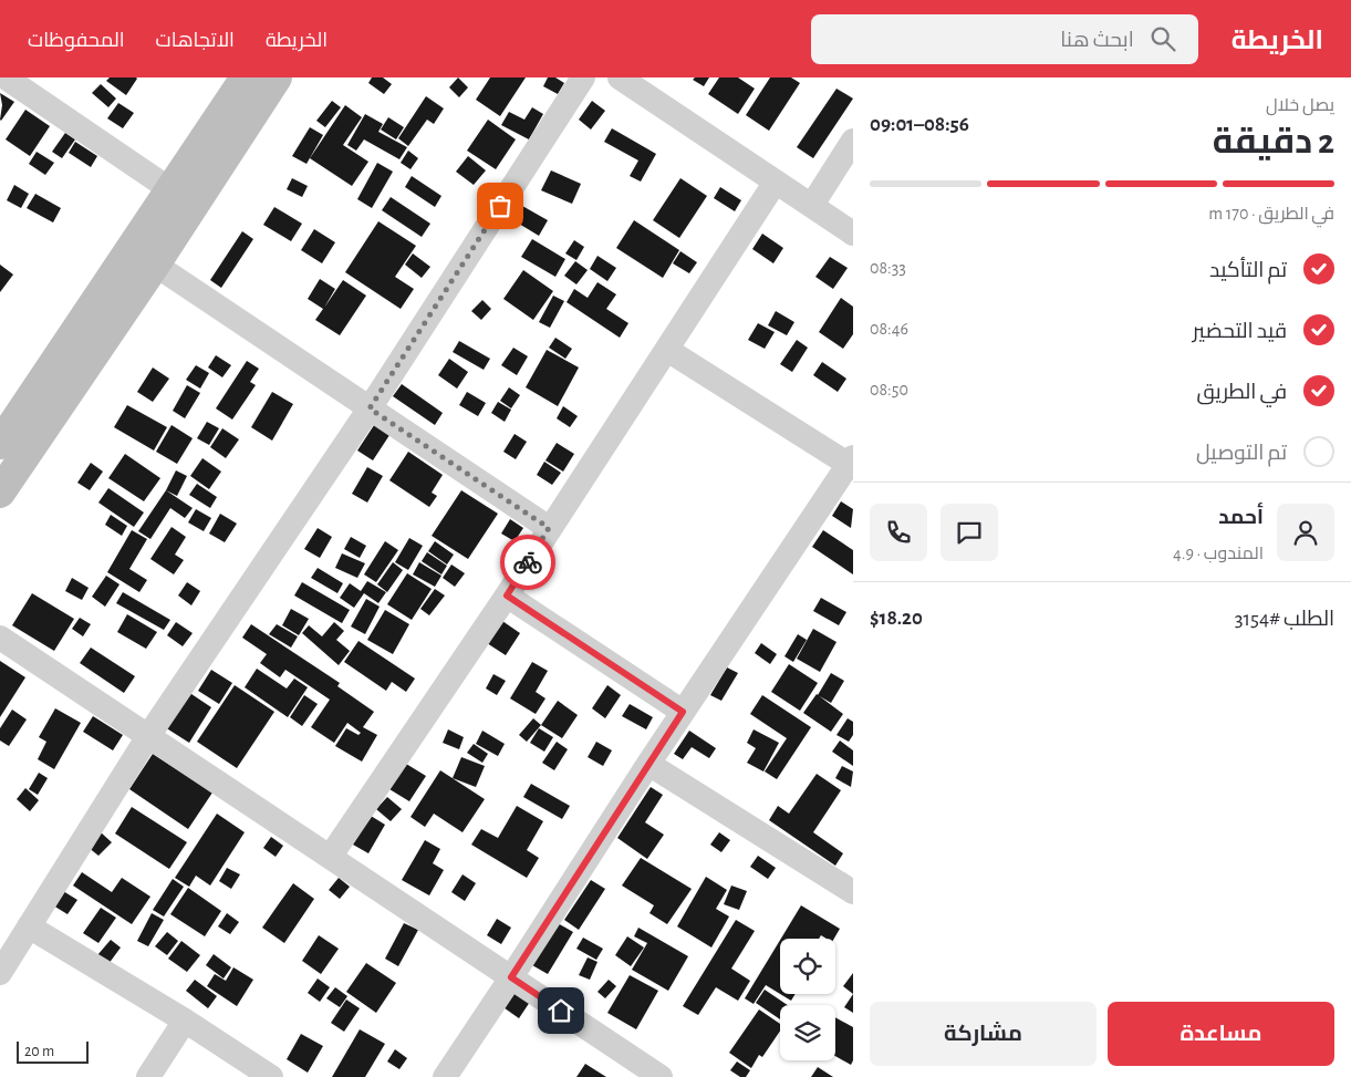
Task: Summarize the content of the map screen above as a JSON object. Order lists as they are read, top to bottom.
{
  "scale_bar": "20 m",
  "page": {
    "header": "الخريطة",
    "search": "ابحث هنا",
    "nav": ["الخريطة", "الاتجاهات", "المحفوظات"],
    "heading": ["2 دقيقة", "يصل خلال", "08:56–09:01"],
    "panel": [
      "أحمد",
      "المندوب · 4.9",
      "الطلب #3154",
      "$18.20"
    ],
    "bar": "في الطريق · 170 m",
    "list": [
      ["تم التأكيد", "08:33"],
      ["قيد التحضير", "08:46"],
      ["في الطريق", "08:50"],
      "تم التوصيل"
    ],
    "buttons": ["مساعدة", "مشاركة"],
    "scale": "20 m"
  }
}
